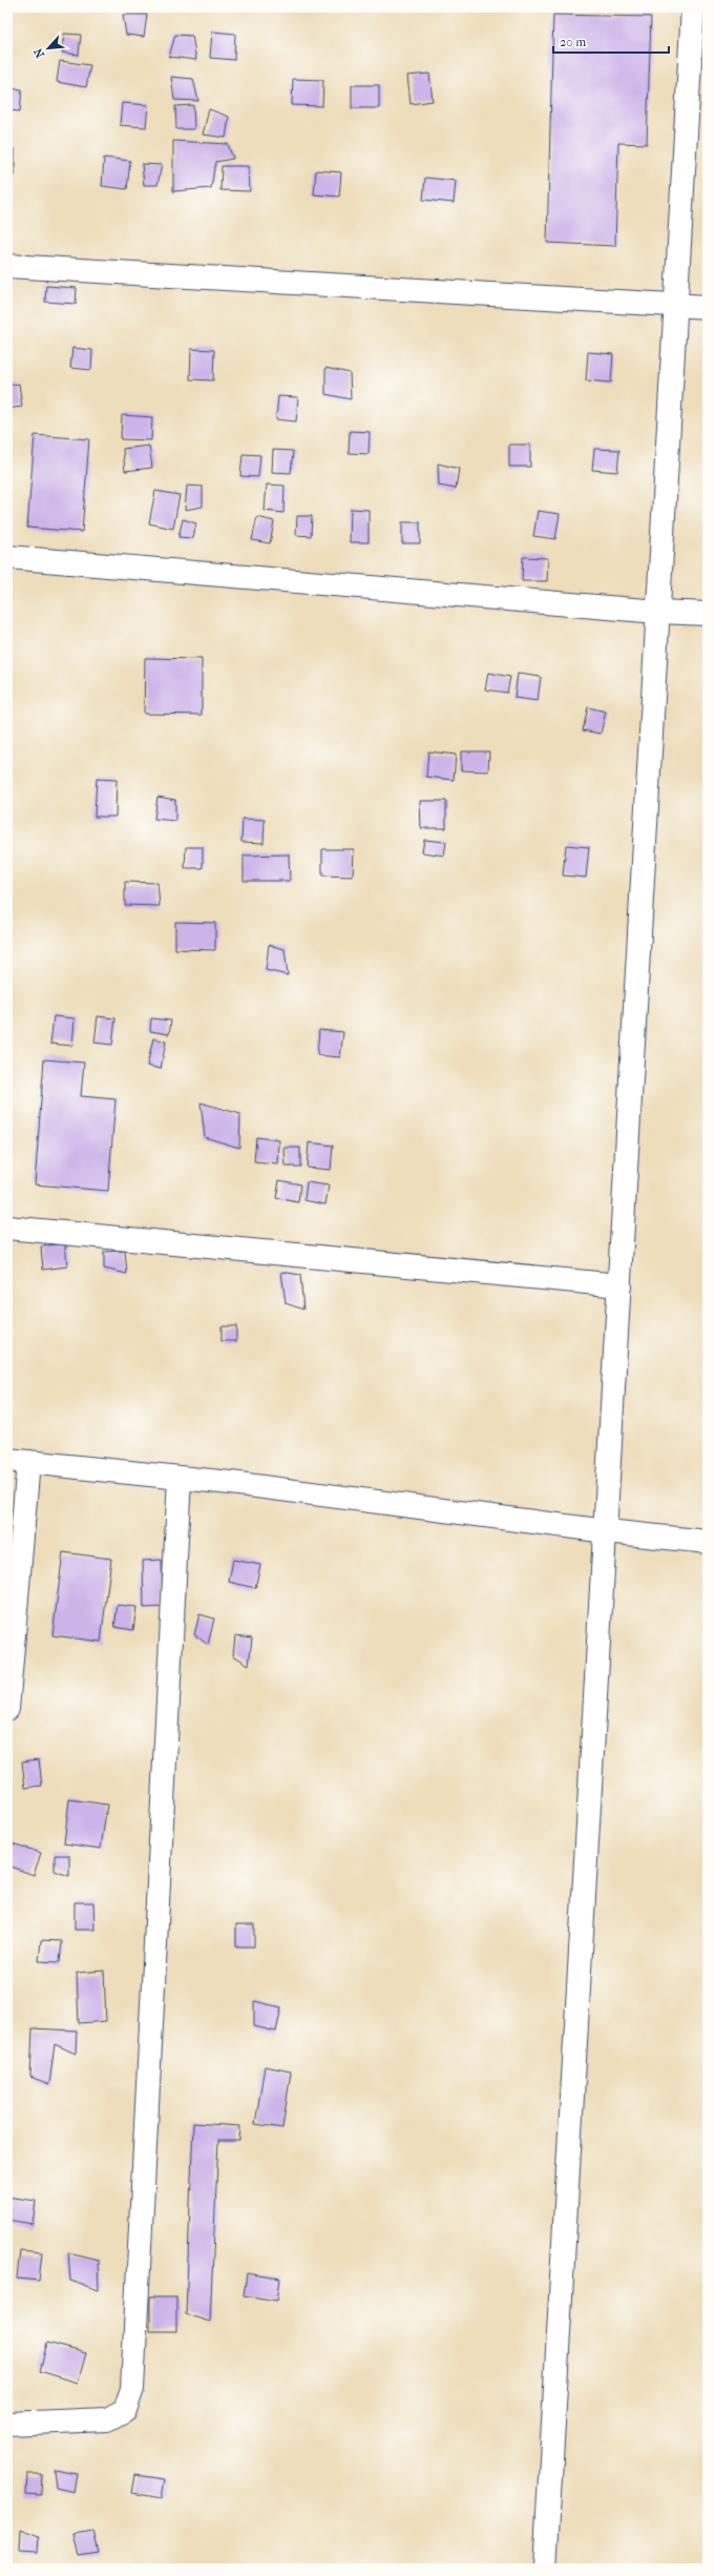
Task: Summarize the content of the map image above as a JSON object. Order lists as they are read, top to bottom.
{
  "scale_bar": "20 m",
  "north": "bottom left"
}
